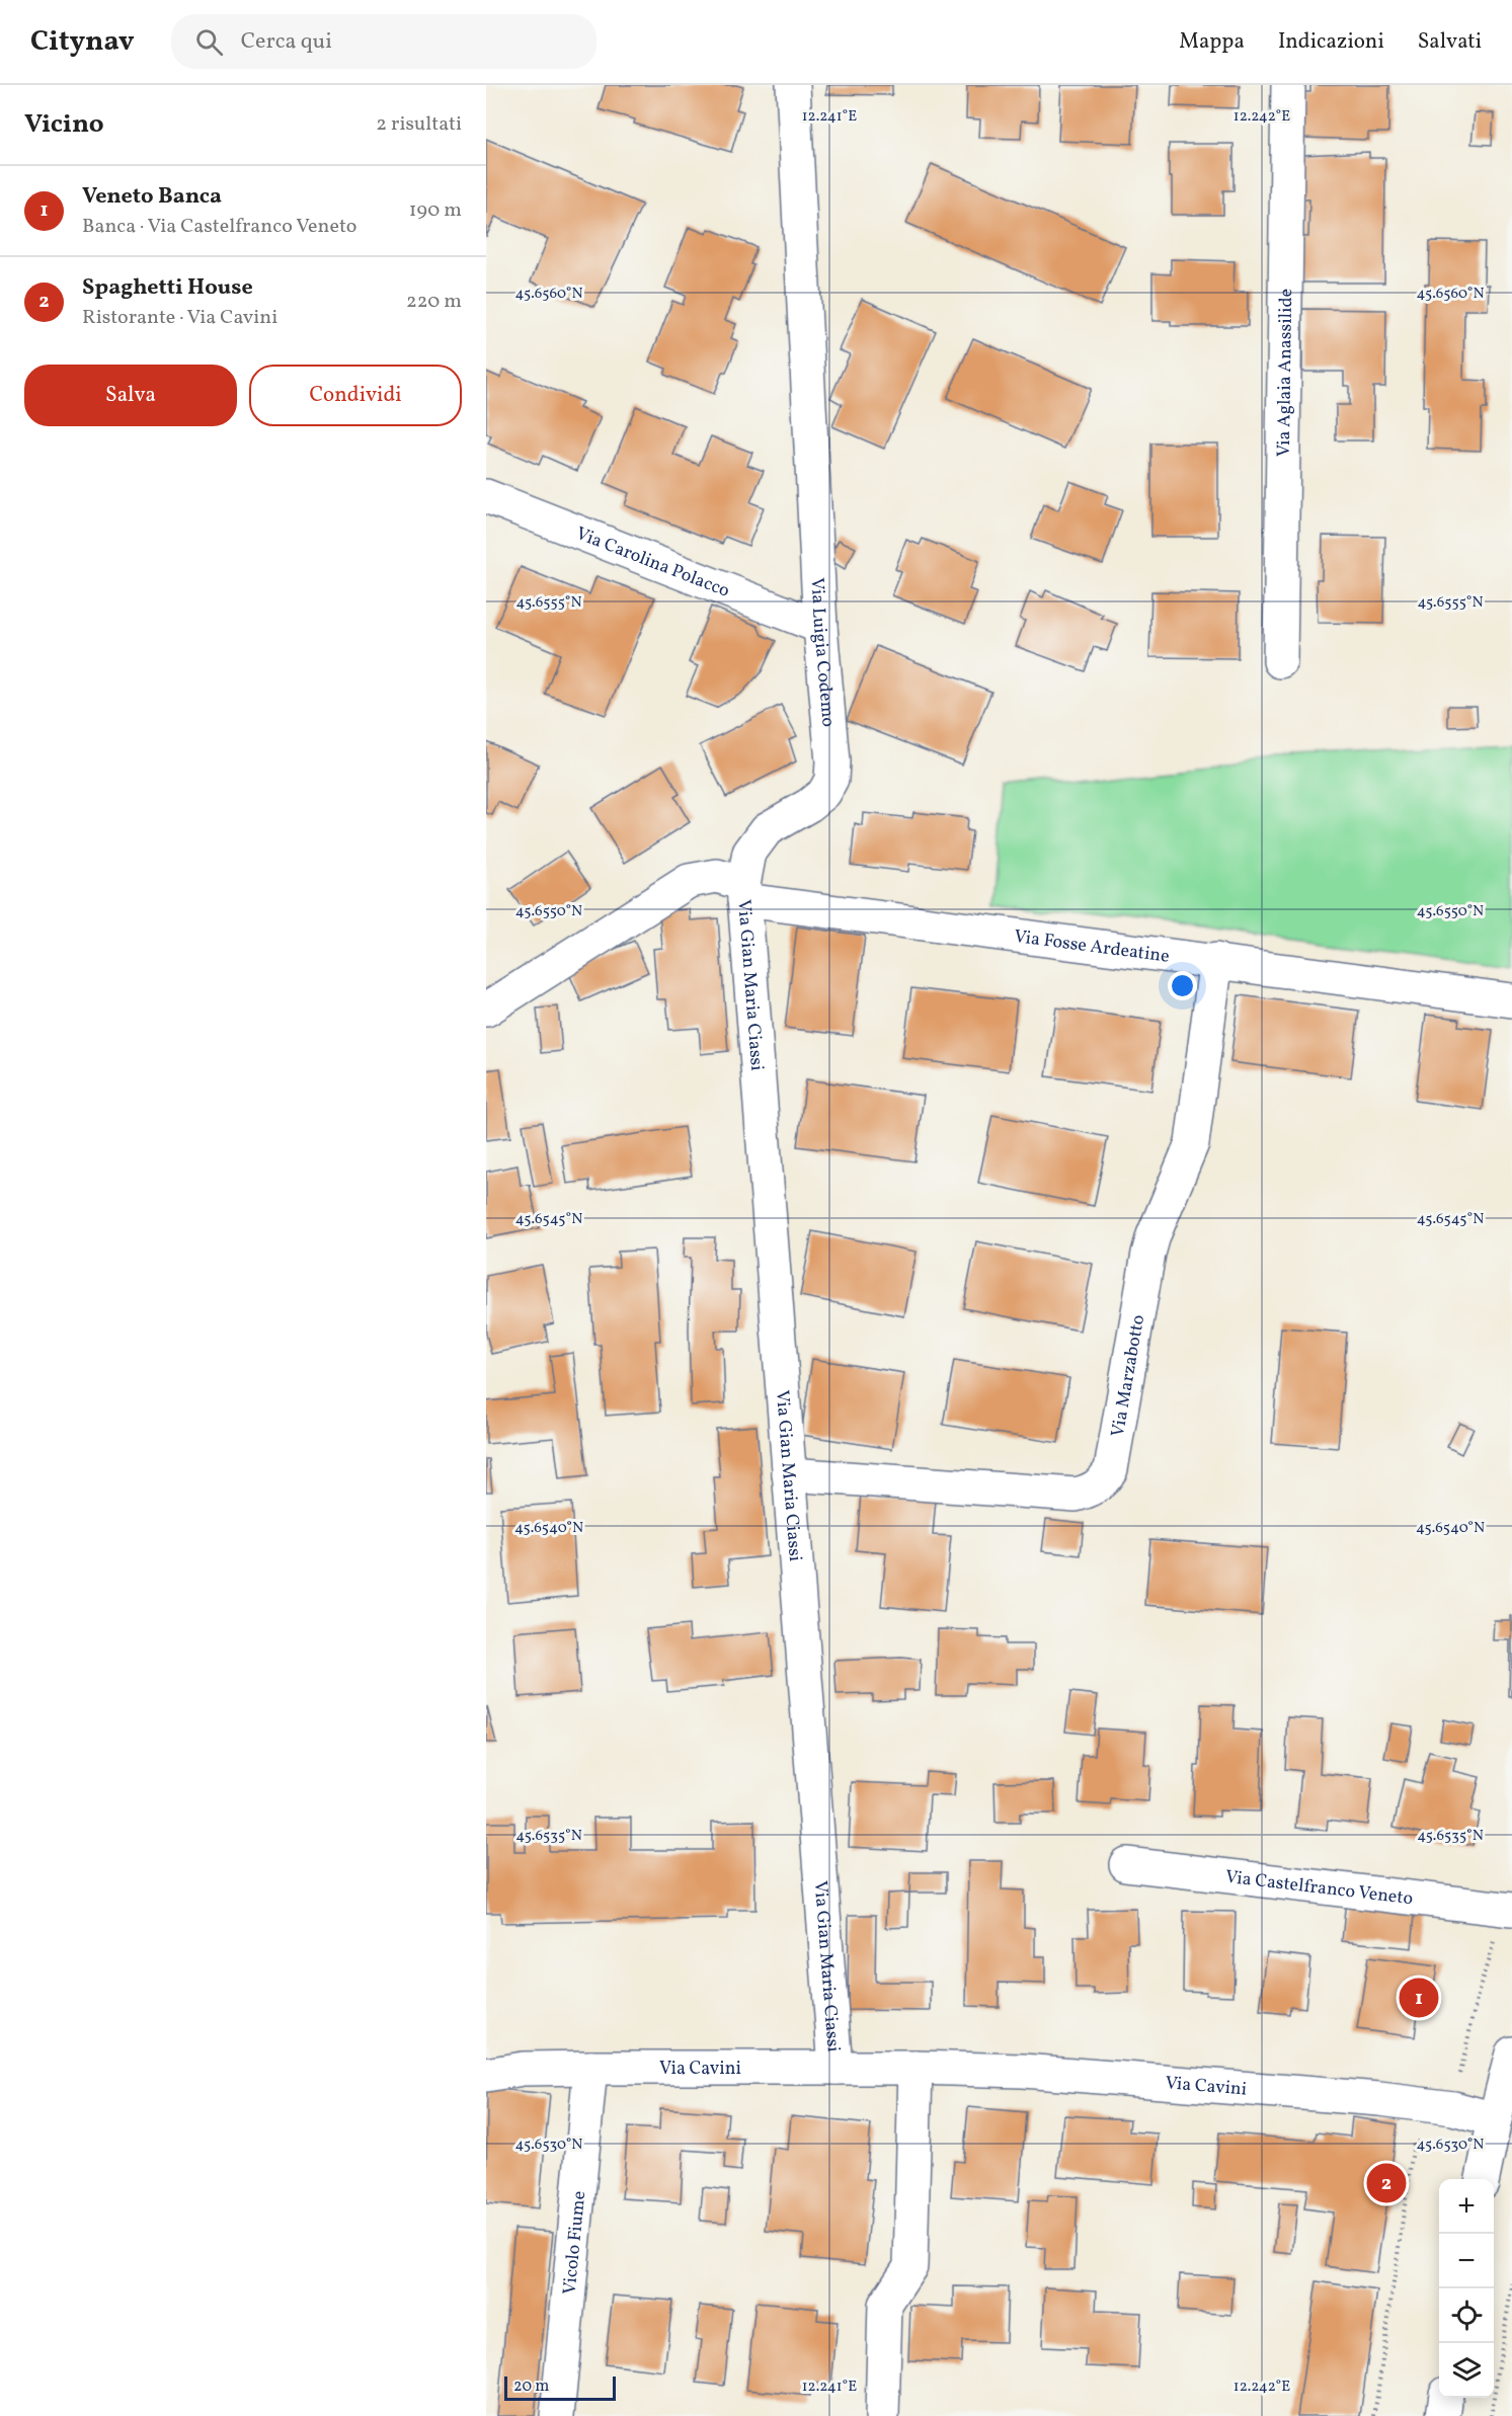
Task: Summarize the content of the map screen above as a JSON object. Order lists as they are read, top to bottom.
{
  "streets": {
    "street": [
      "Via Aglaia Anassilide",
      "Via Carolina Polacco",
      "Via Luigia Codemo",
      "Via Fosse Ardeatine",
      "Via Gian Maria Ciassi",
      "Via Marzabotto",
      "Via Castelfranco Veneto",
      "Via Cavini",
      "Vicolo Fiume"
    ]
  },
  "crossings": [
    ["Via Carolina Polacco", "Via Luigia Codemo"],
    ["Via Luigia Codemo", "Via Fosse Ardeatine"],
    ["Via Luigia Codemo", "Via Gian Maria Ciassi"],
    ["Via Fosse Ardeatine", "Via Gian Maria Ciassi"],
    ["Via Fosse Ardeatine", "Via Marzabotto"],
    ["Via Gian Maria Ciassi", "Via Marzabotto"],
    ["Via Gian Maria Ciassi", "Via Cavini"],
    ["Via Cavini", "Vicolo Fiume"]
  ],
  "scale_bar": "20 m",
  "page": {
    "header": "Citynav",
    "search": "Cerca qui",
    "nav": ["Mappa", "Indicazioni", "Salvati"],
    "heading": ["Vicino", "2 risultati"],
    "list": [
      {
        "mark": "1",
        "name": "Veneto Banca",
        "note": "Banca · Via Castelfranco Veneto",
        "value": "190 m"
      },
      {
        "mark": "2",
        "name": "Spaghetti House",
        "note": "Ristorante · Via Cavini",
        "value": "220 m"
      }
    ],
    "buttons": ["Salva", "Condividi"],
    "pins": ["1", "2"],
    "map_buttons": ["+", "−"],
    "scale": "20 m"
  },
  "coordinates": [
    "12.241°E",
    "12.242°E",
    "45.6560°N",
    "45.6555°N",
    "45.6550°N",
    "45.6545°N",
    "45.6540°N",
    "45.6535°N",
    "45.6530°N"
  ]
}
